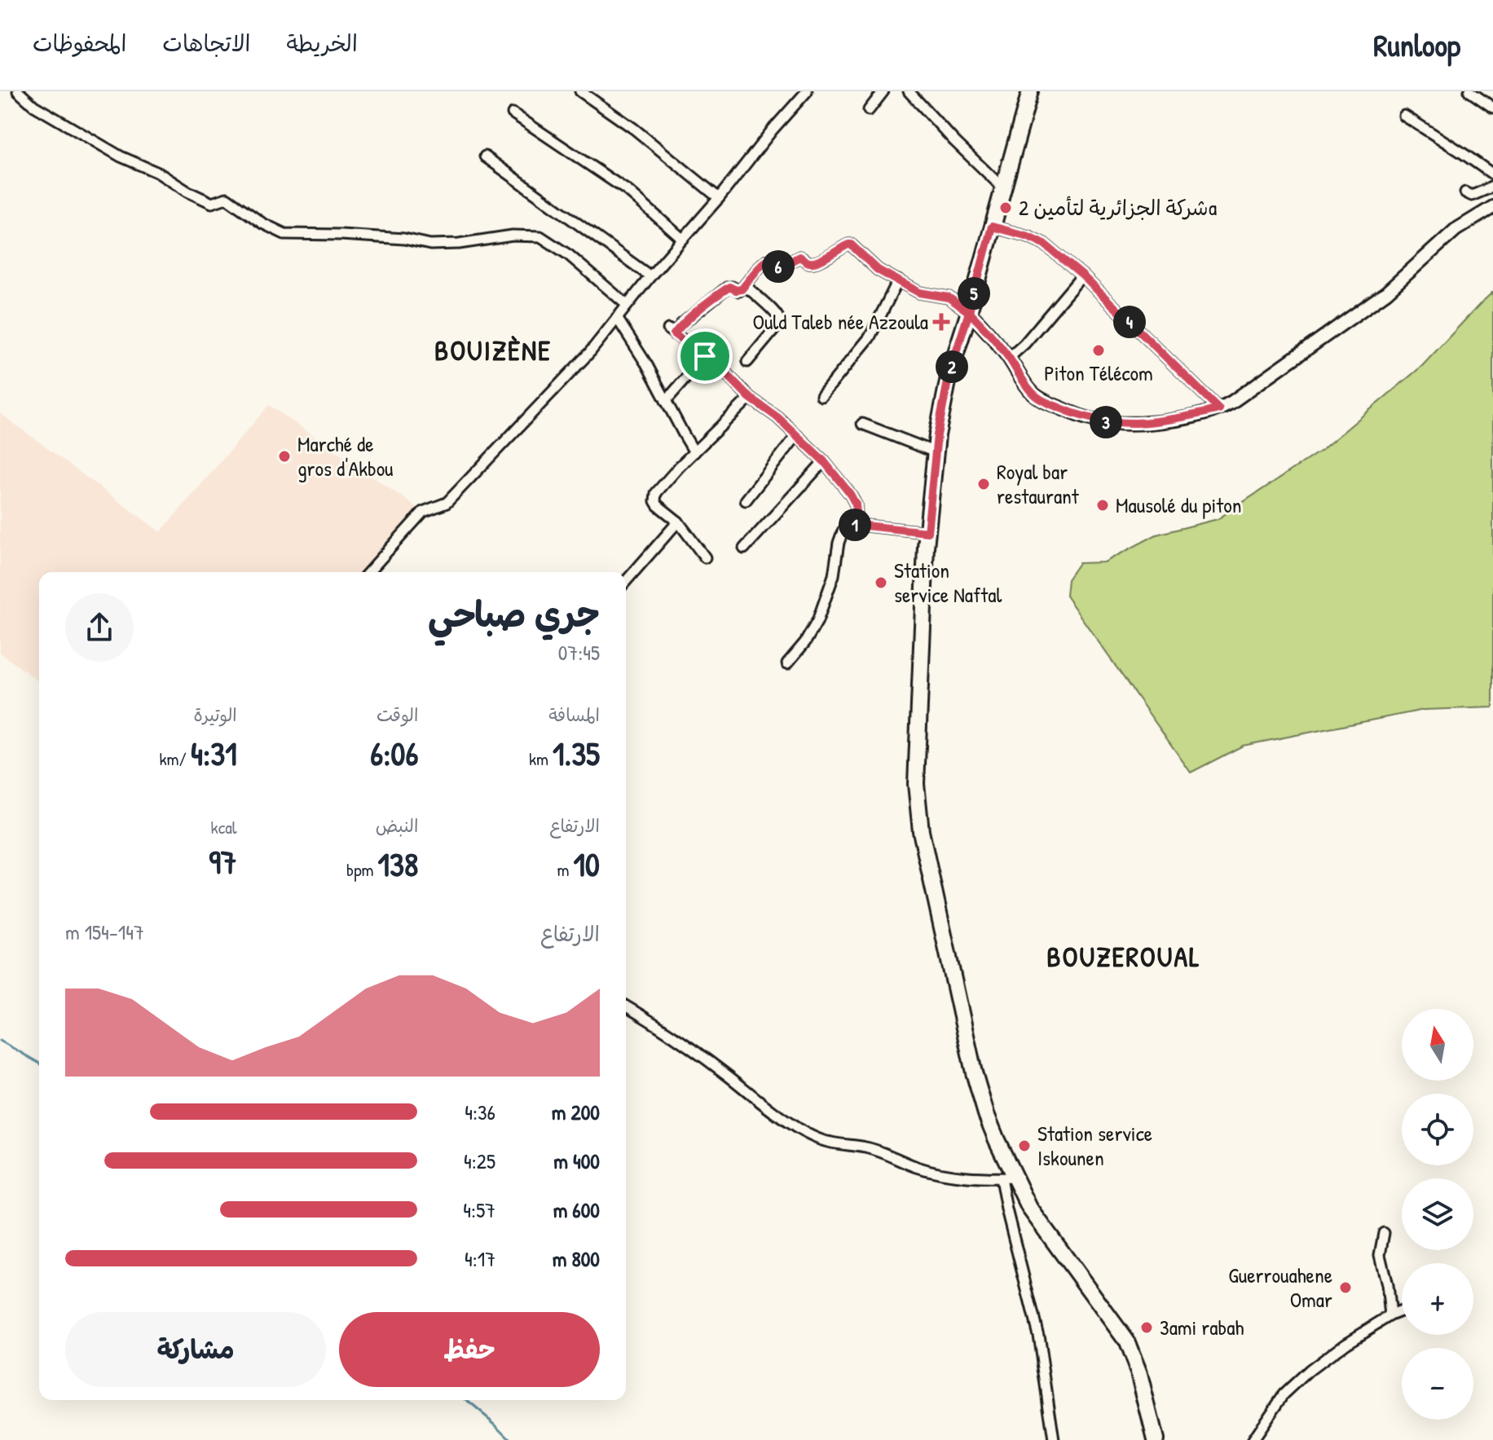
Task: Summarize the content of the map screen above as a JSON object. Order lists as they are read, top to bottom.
{
  "districts": ["BOUIZÈNE", "BOUZEROUAL"],
  "places": {
    "other": [
      "شركة الجزائرية لتأمين 2a",
      "Piton Télécom",
      "Marché de gros d'Akbou",
      "Royal bar restaurant",
      "Mausolé du piton",
      "Station service Naftal",
      "Station service Iskounen",
      "Guerrouahene Omar",
      "3ami rabah"
    ],
    "health": ["Ould Taleb née Azzoula"]
  },
  "north": "top",
  "page": {
    "header": "Runloop",
    "nav": ["الخريطة", "الاتجاهات", "المحفوظات"],
    "pins": [
      "6",
      "5",
      "4",
      "2",
      "3",
      "1"
    ],
    "heading": ["جري صباحي", "07:45"],
    "stats": [
      ["المسافة", "1.35 km"],
      ["الوقت", "6:06"],
      ["الوتيرة", "4:31 /km"],
      ["الارتفاع", "10 m"],
      ["النبض", "138 bpm"],
      ["kcal", "97"]
    ],
    "chart": ["الارتفاع", "147–154 m"],
    "map_buttons": ["+", "−"],
    "list": [
      {
        "name": "200 m",
        "note": "4:36"
      },
      {
        "name": "400 m",
        "note": "4:25"
      },
      {
        "name": "600 m",
        "note": "4:57"
      },
      {
        "name": "800 m",
        "note": "4:17"
      }
    ],
    "buttons": ["حفظ", "مشاركة"]
  }
}
